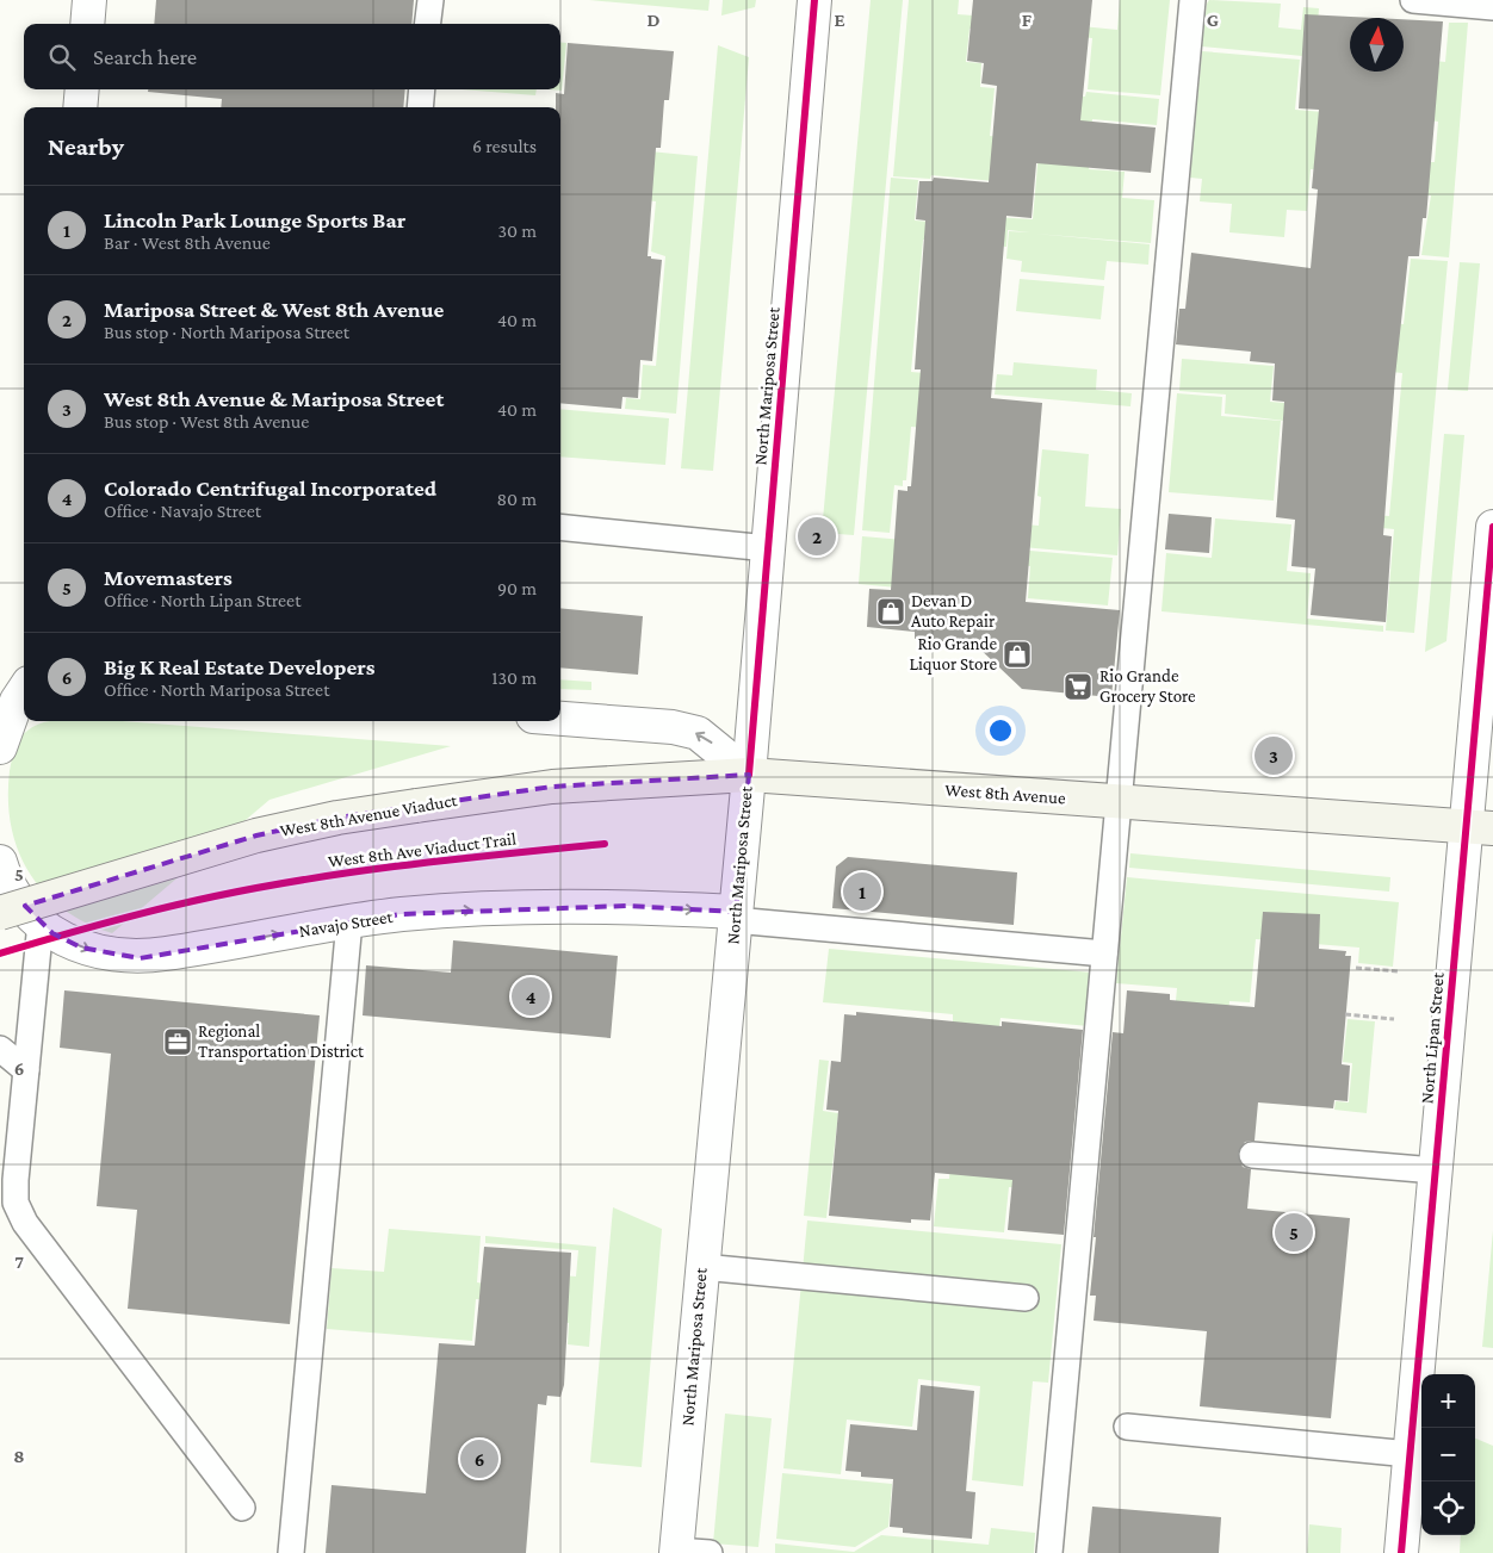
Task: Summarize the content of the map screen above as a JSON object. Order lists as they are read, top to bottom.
{
  "streets": {
    "main road": ["West 8th Avenue", "West 8th Avenue Viaduct"],
    "street": ["North Mariposa Street", "Navajo Street", "North Lipan Street"],
    "cycle path": ["West 8th Ave Viaduct Trail"]
  },
  "crossings": [
    ["North Mariposa Street", "West 8th Avenue"],
    ["North Mariposa Street", "West 8th Avenue Viaduct"],
    ["North Mariposa Street", "Navajo Street"],
    ["West 8th Avenue", "West 8th Avenue Viaduct"],
    ["West 8th Avenue", "North Lipan Street"]
  ],
  "one_way": ["Navajo Street"],
  "places": {
    "shop": ["Devan D Auto Repair", "Rio Grande Liquor Store"],
    "supermarket": ["Rio Grande Grocery Store"],
    "office": ["Regional Transportation District"]
  },
  "north": "top",
  "page": {
    "search": "Search here",
    "heading": ["Nearby", "6 results"],
    "list": [
      {
        "mark": "1",
        "name": "Lincoln Park Lounge Sports Bar",
        "note": "Bar · West 8th Avenue",
        "value": "30 m"
      },
      {
        "mark": "2",
        "name": "Mariposa Street & West 8th Avenue",
        "note": "Bus stop · North Mariposa Street",
        "value": "40 m"
      },
      {
        "mark": "3",
        "name": "West 8th Avenue & Mariposa Street",
        "note": "Bus stop · West 8th Avenue",
        "value": "40 m"
      },
      {
        "mark": "4",
        "name": "Colorado Centrifugal Incorporated",
        "note": "Office · Navajo Street",
        "value": "80 m"
      },
      {
        "mark": "5",
        "name": "Movemasters",
        "note": "Office · North Lipan Street",
        "value": "90 m"
      },
      {
        "mark": "6",
        "name": "Big K Real Estate Developers",
        "note": "Office · North Mariposa Street",
        "value": "130 m"
      }
    ],
    "pins": [
      "2",
      "3",
      "1",
      "4",
      "5",
      "6"
    ],
    "map_buttons": ["+", "−"]
  },
  "grid": {
    "columns": [
      "D",
      "E",
      "F",
      "G"
    ],
    "rows": [
      "5",
      "6",
      "7",
      "8"
    ]
  }
}
